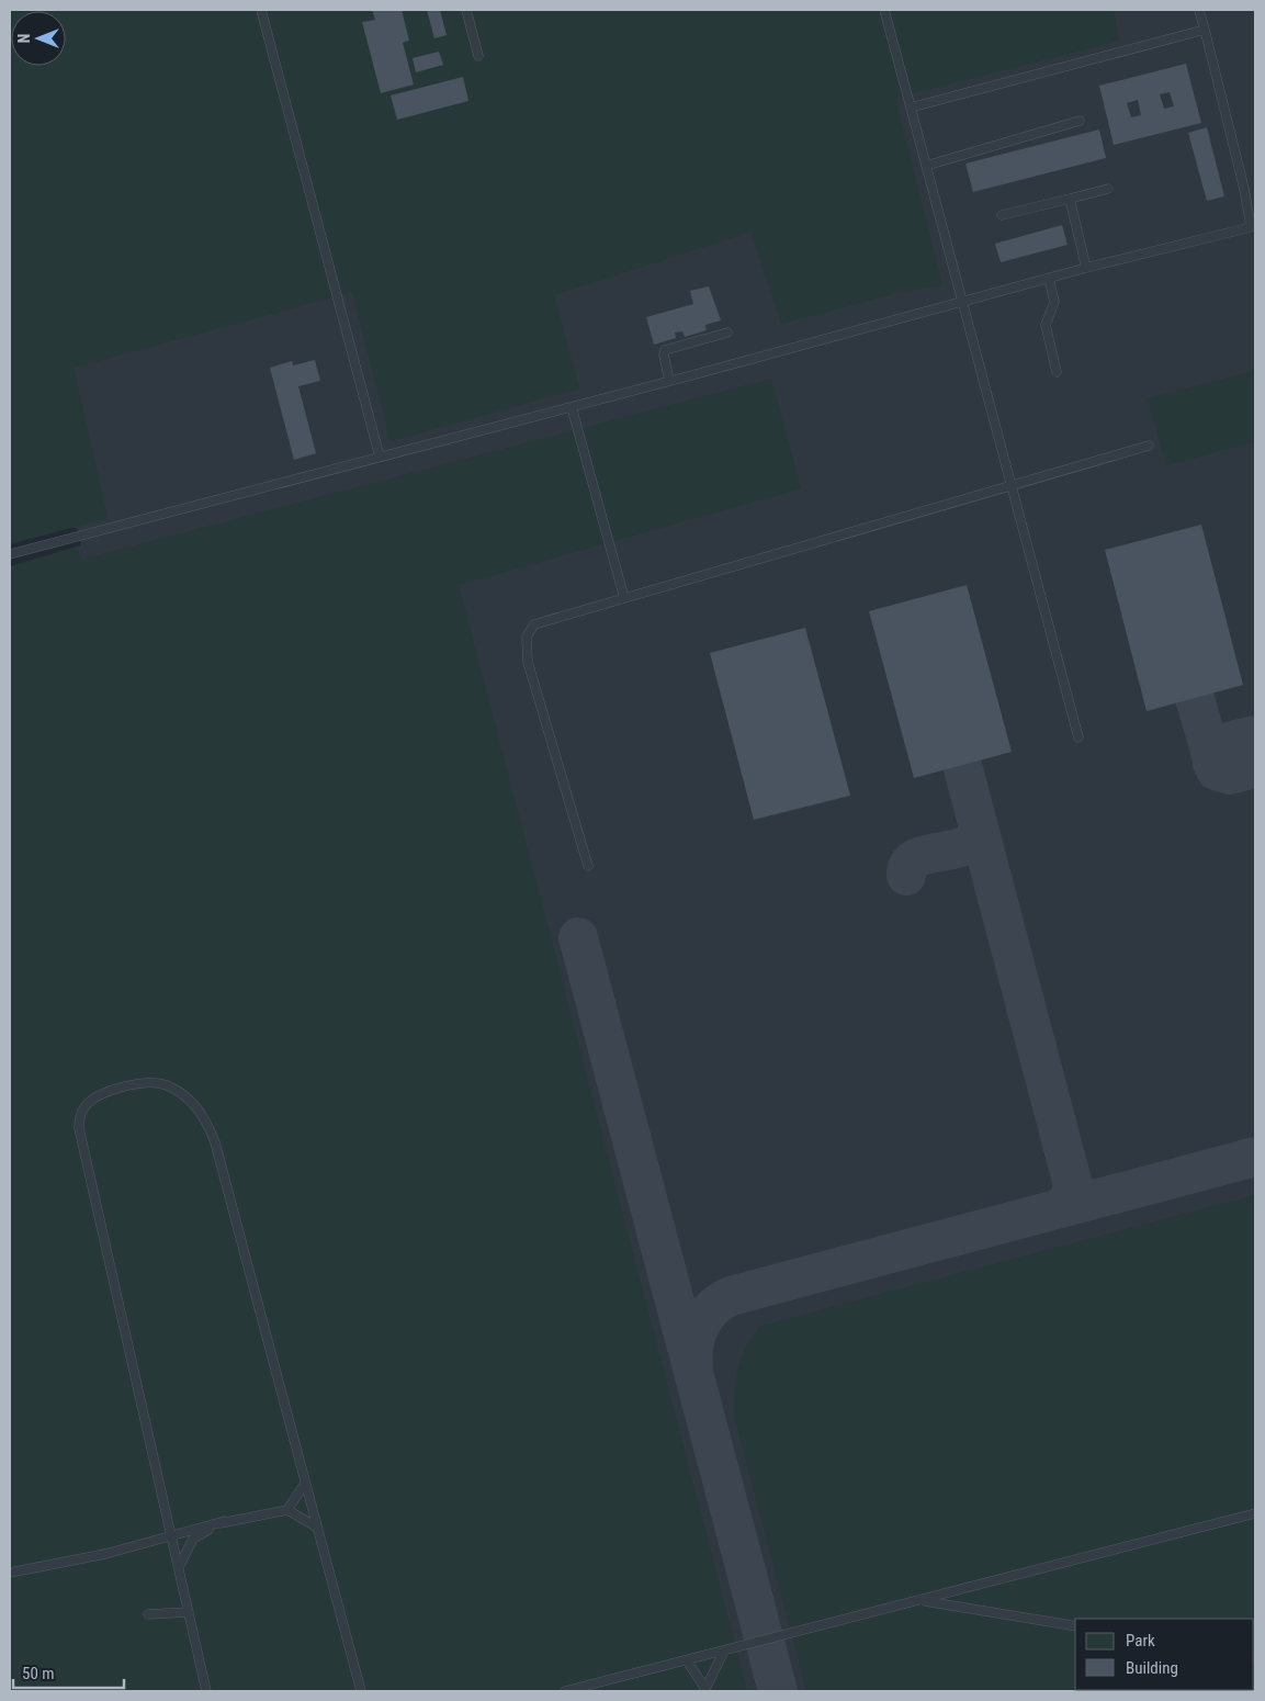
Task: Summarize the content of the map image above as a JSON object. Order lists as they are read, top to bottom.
{
  "legend": ["Park", "Building"],
  "scale_bar": "50 m",
  "north": "left"
}
